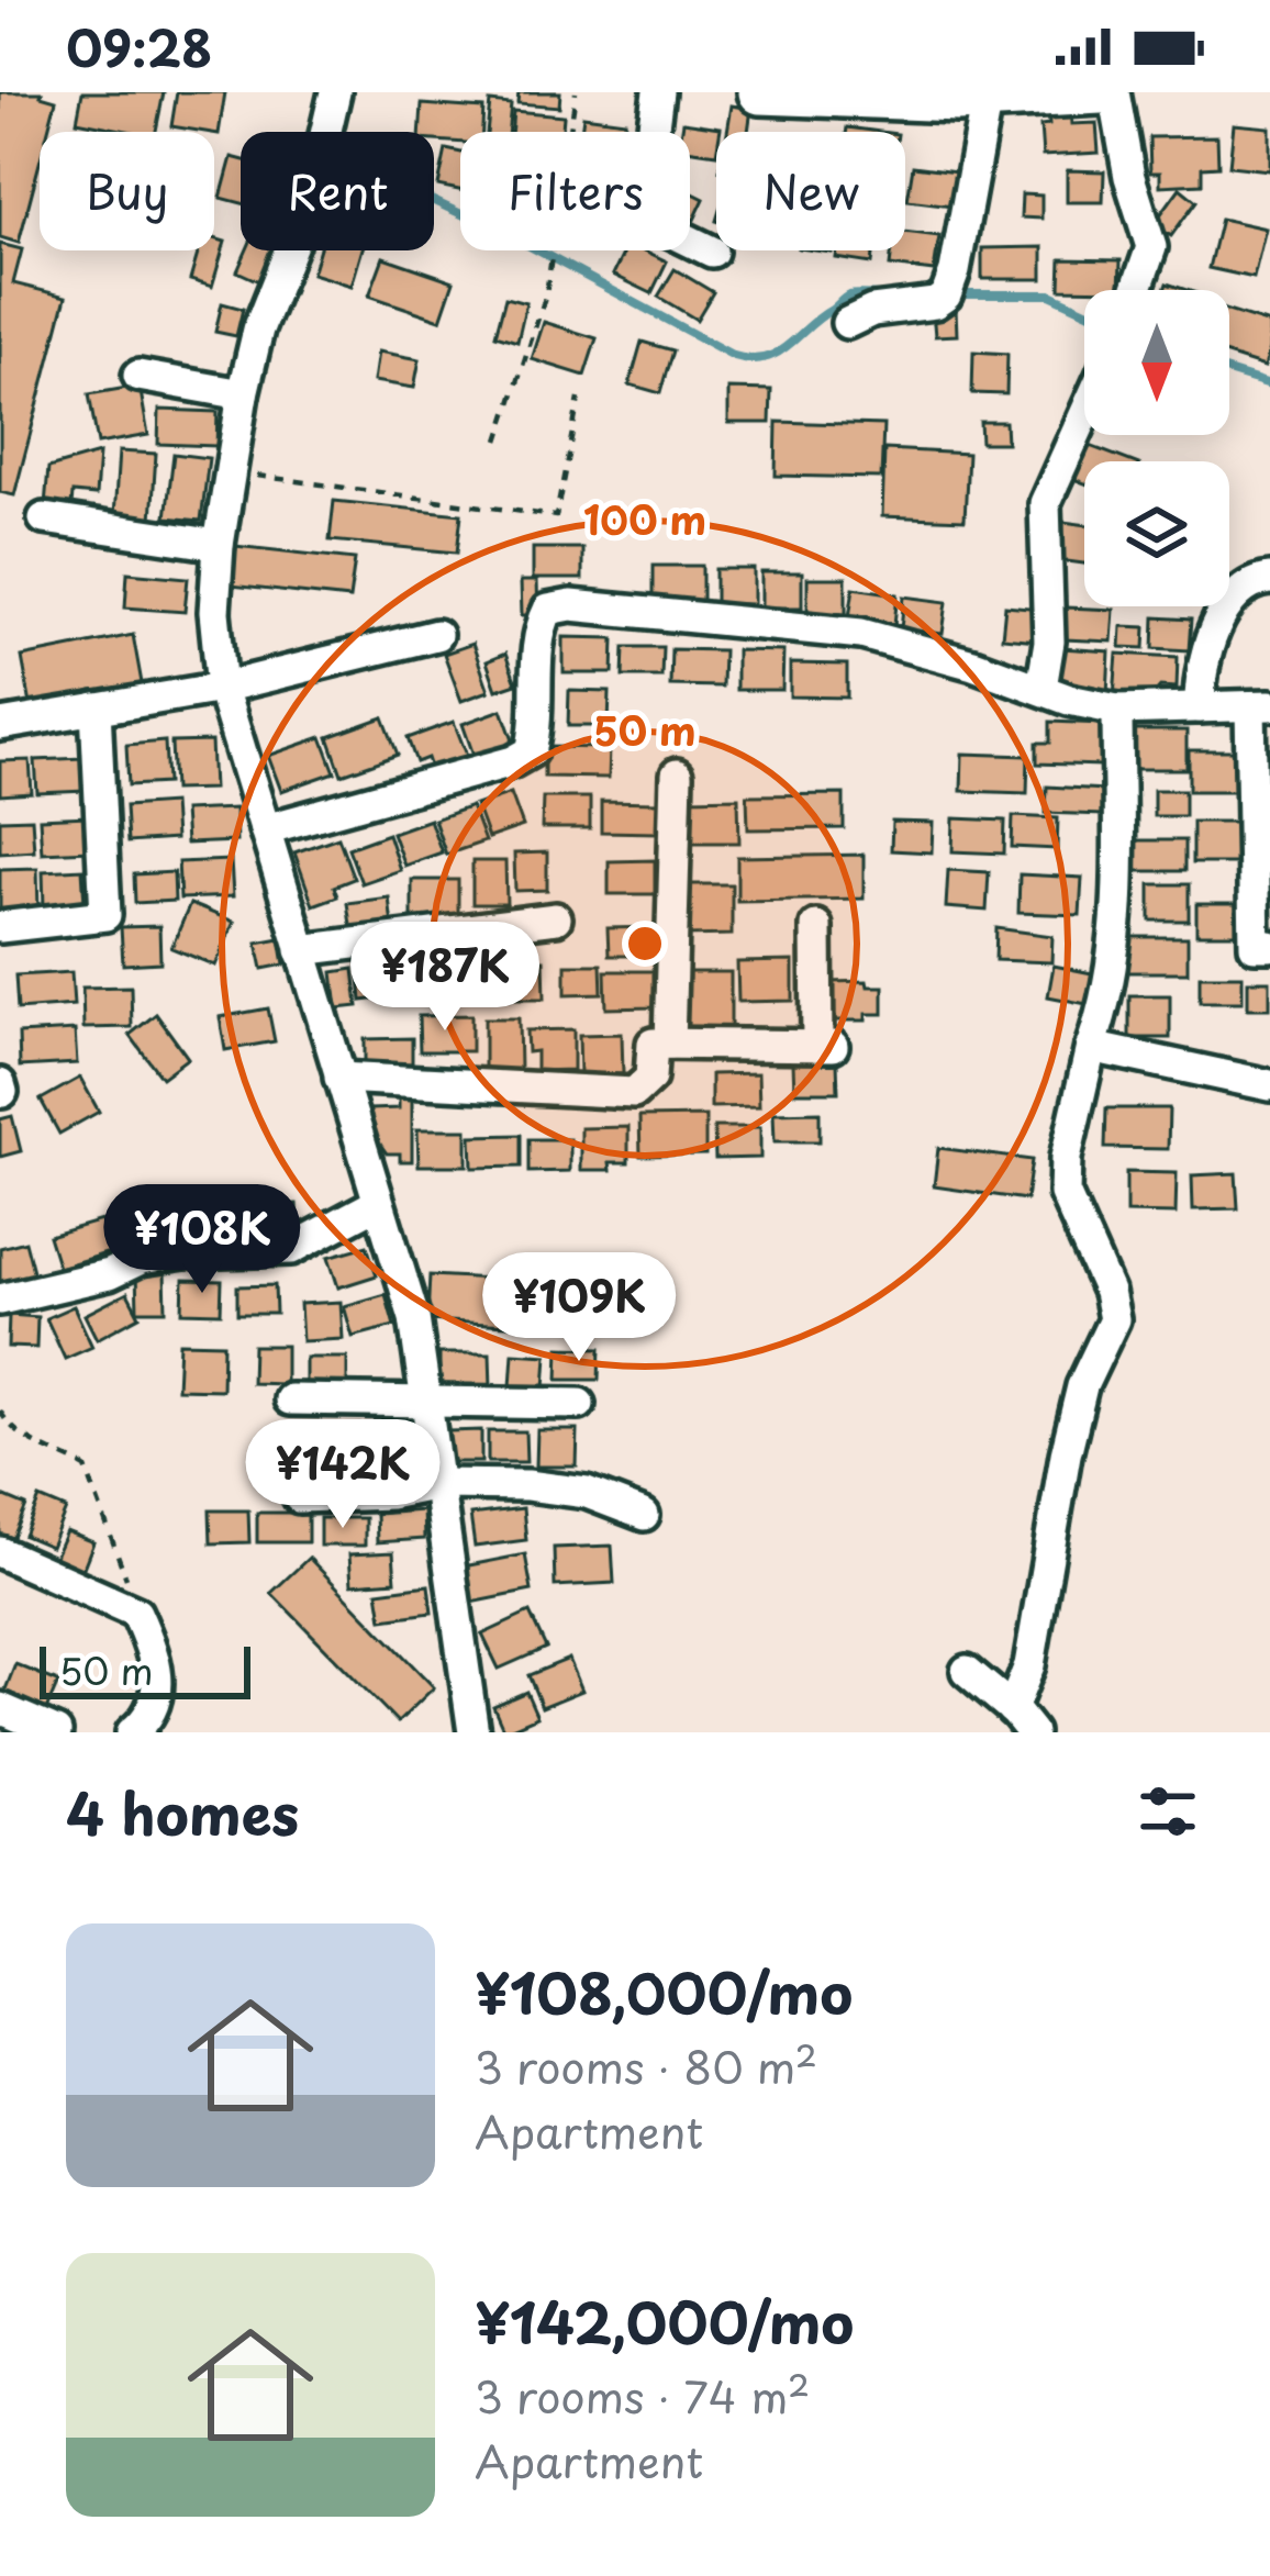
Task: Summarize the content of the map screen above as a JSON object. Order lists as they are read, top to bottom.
{
  "scale_bar": "50 m",
  "north": "bottom",
  "page": {
    "status": "09:28",
    "chip": [
      "Buy",
      "Rent",
      "Filters",
      "New"
    ],
    "price": [
      "¥187K",
      "¥108K",
      "¥109K",
      "¥142K"
    ],
    "scale": "50 m",
    "heading": "4 homes",
    "list": [
      {
        "name": "¥108,000/mo",
        "note": "3 rooms · 80 m² · Apartment"
      },
      {
        "name": "¥142,000/mo",
        "note": "3 rooms · 74 m² · Apartment"
      }
    ]
  },
  "rings": ["100 m", "50 m"]
}
